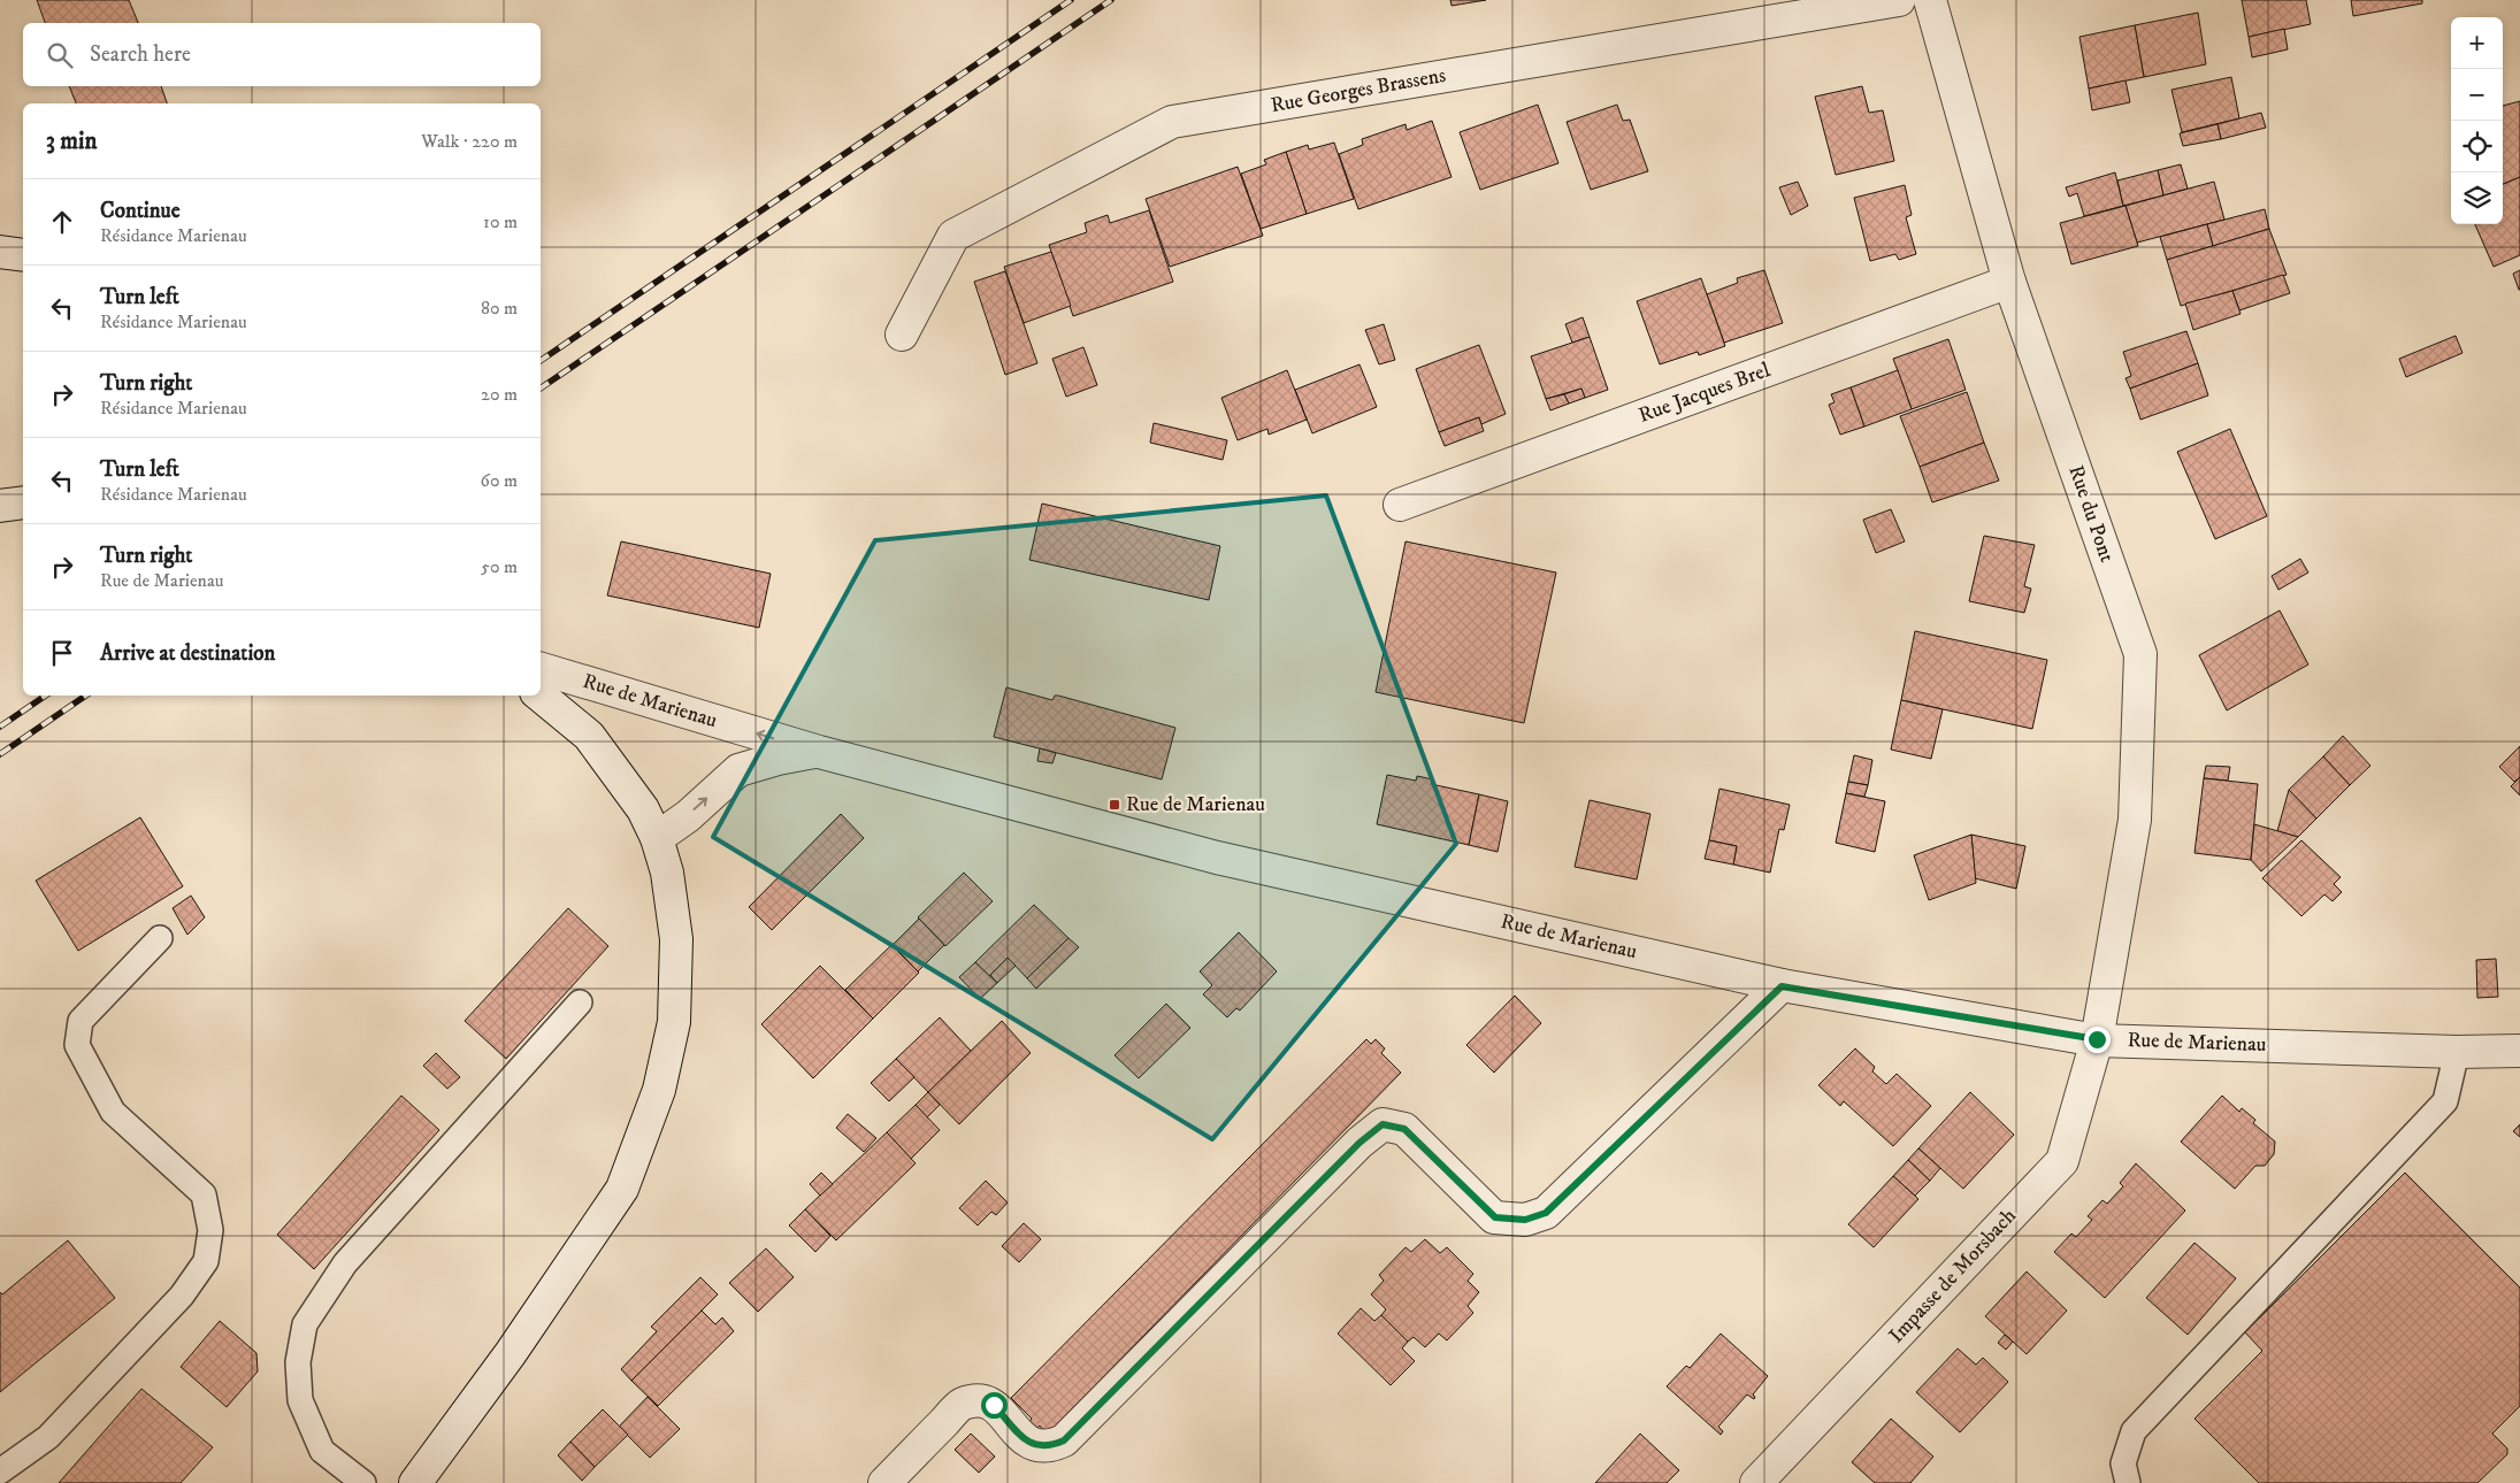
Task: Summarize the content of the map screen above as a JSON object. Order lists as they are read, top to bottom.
{
  "streets": {
    "street": [
      "Rue Georges Brassens",
      "Rue Jacques Brel",
      "Rue du Pont",
      "Rue de Marienau",
      "Impasse de Morsbach"
    ]
  },
  "crossings": [
    ["Rue Jacques Brel", "Rue du Pont"],
    ["Rue du Pont", "Rue de Marienau"],
    ["Rue du Pont", "Impasse de Morsbach"],
    ["Rue de Marienau", "Impasse de Morsbach"]
  ],
  "places": {
    "transit": ["Rue de Marienau"]
  },
  "page": {
    "map_buttons": ["+", "−"],
    "search": "Search here",
    "heading": ["3 min", "Walk · 220 m"],
    "list": [
      ["Continue", "Résidance Marienau", "10 m"],
      ["Turn left", "Résidance Marienau", "80 m"],
      ["Turn right", "Résidance Marienau", "20 m"],
      ["Turn left", "Résidance Marienau", "60 m"],
      ["Turn right", "Rue de Marienau", "50 m"],
      "Arrive at destination"
    ]
  }
}
